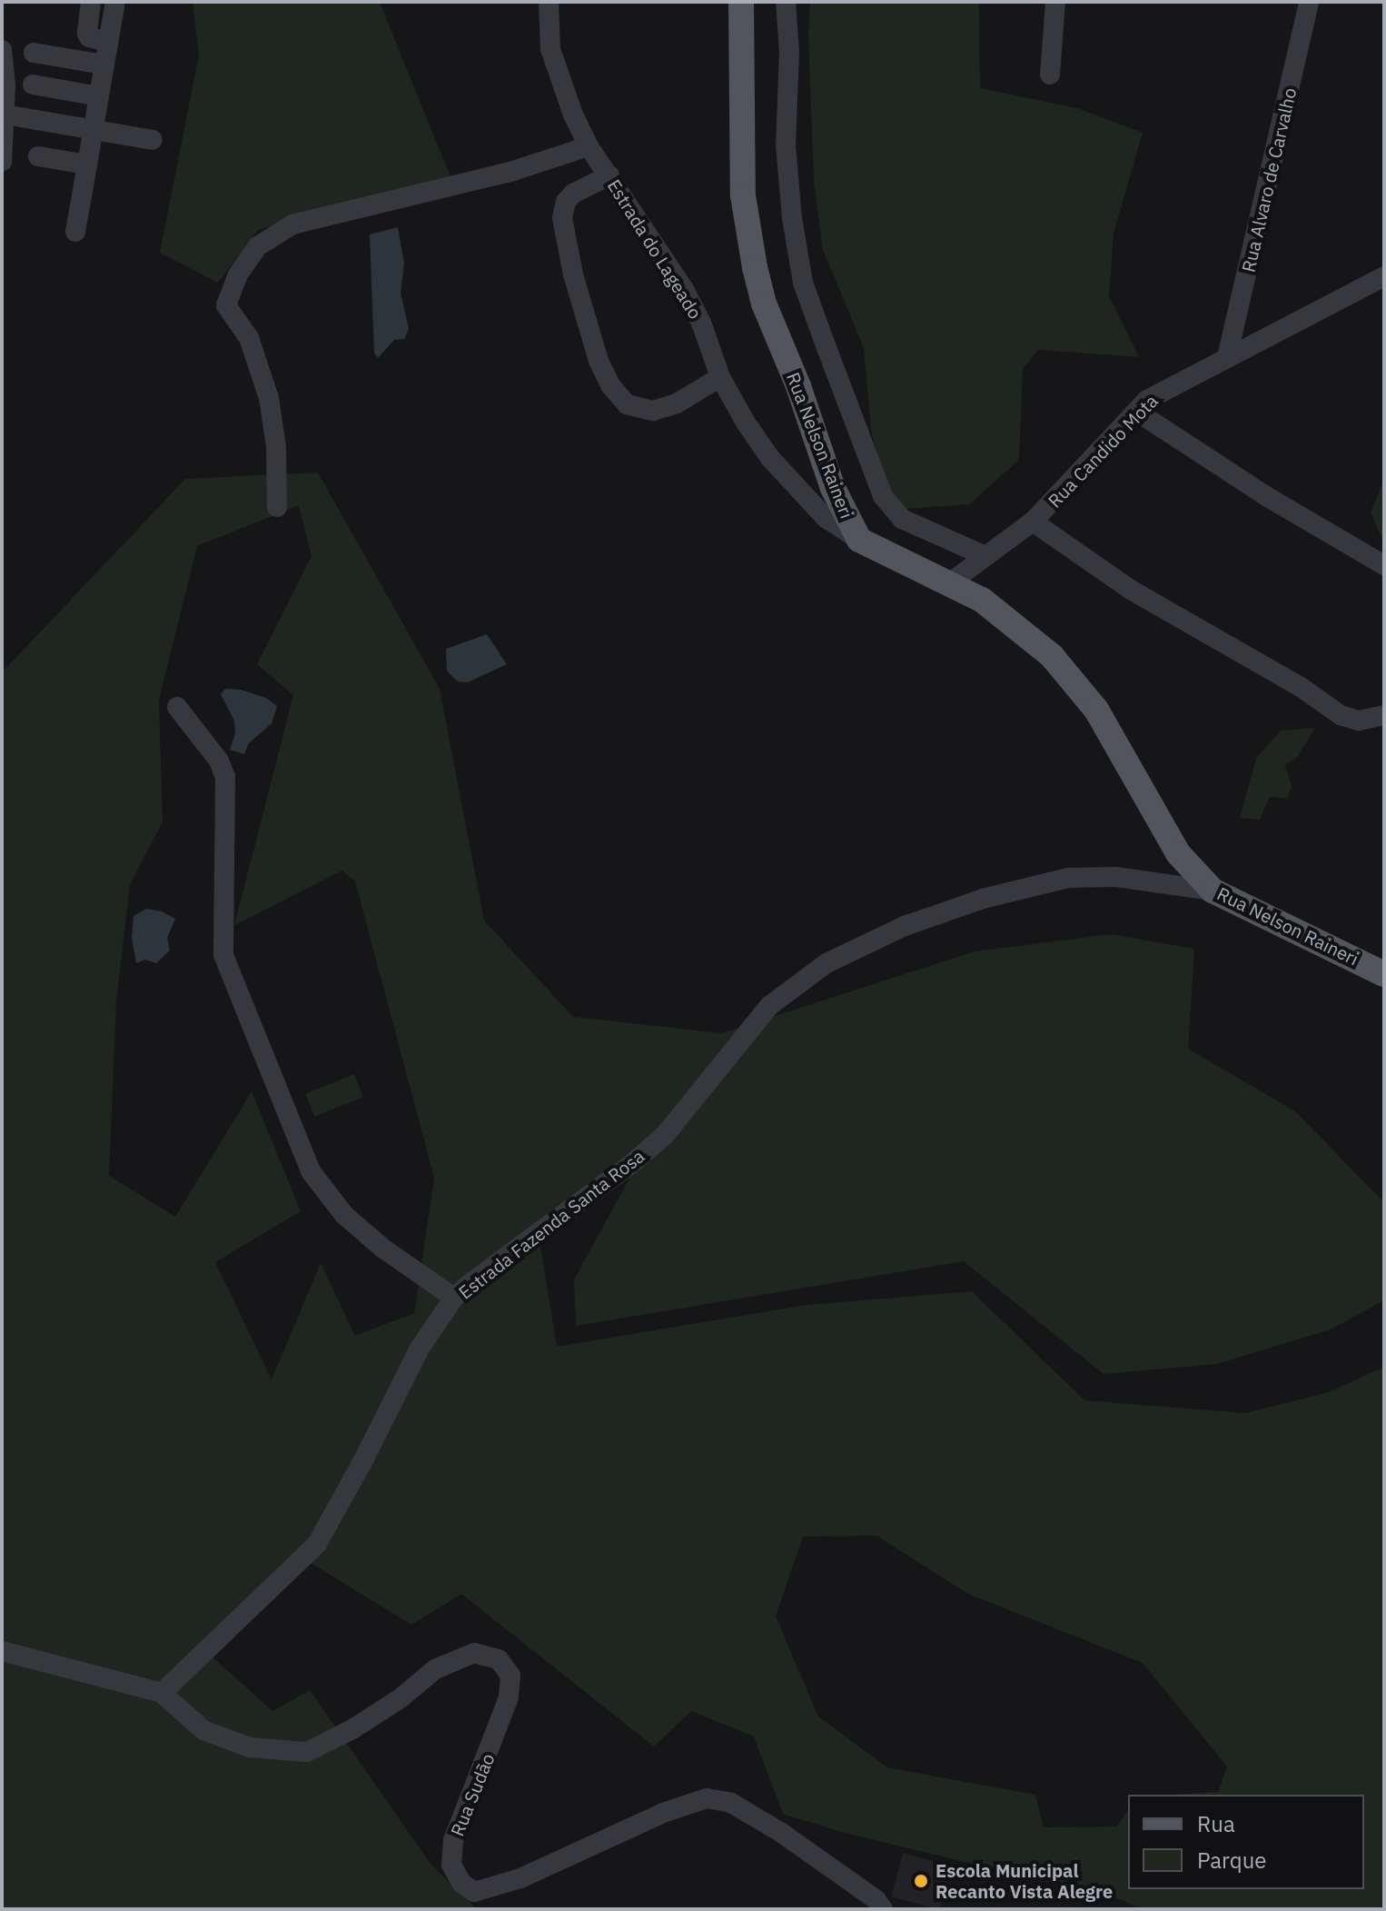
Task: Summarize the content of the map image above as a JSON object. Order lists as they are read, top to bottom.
{
  "streets": {
    "main road": ["Rua Nelson Raineri"],
    "street": [
      "Rua Alvaro de Carvalho",
      "Estrada do Lageado",
      "Rua Candido Mota",
      "Estrada Fazenda Santa Rosa",
      "Rua Sudão"
    ]
  },
  "crossings": [
    ["Rua Alvaro de Carvalho", "Rua Candido Mota"],
    ["Estrada do Lageado", "Rua Nelson Raineri"],
    ["Rua Nelson Raineri", "Rua Candido Mota"],
    ["Rua Nelson Raineri", "Estrada Fazenda Santa Rosa"],
    ["Estrada Fazenda Santa Rosa", "Rua Sudão"]
  ],
  "places": ["Escola Municipal Recanto Vista Alegre"],
  "legend": ["Rua", "Parque"]
}
